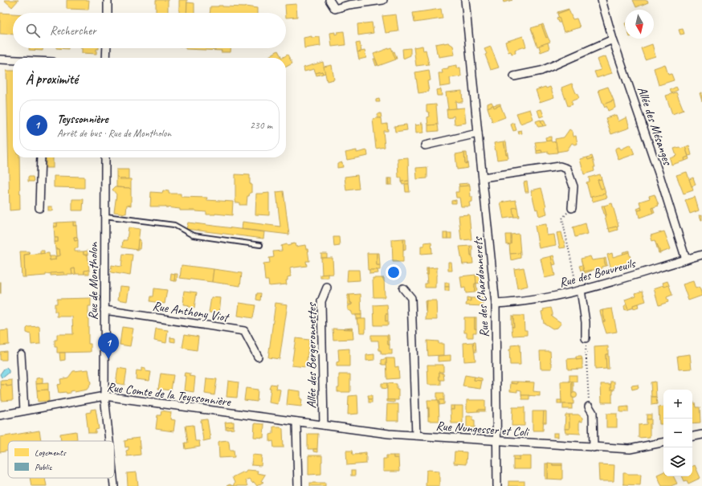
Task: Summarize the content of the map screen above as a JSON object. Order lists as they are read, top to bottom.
{
  "streets": {
    "street": [
      "Allée des Mésanges",
      "Rue des Bouvreuils",
      "Rue de Montholon",
      "Rue des Chardonnerets",
      "Rue Anthony Viot",
      "Allée des Bergeronnettes",
      "Rue Comte de la Teyssonnière",
      "Rue Nungesser et Coli"
    ]
  },
  "crossings": [
    ["Allée des Mésanges", "Rue des Bouvreuils"],
    ["Rue des Bouvreuils", "Rue des Chardonnerets"],
    ["Rue de Montholon", "Rue Anthony Viot"],
    ["Rue de Montholon", "Rue Comte de la Teyssonnière"],
    ["Rue des Chardonnerets", "Rue Nungesser et Coli"],
    ["Allée des Bergeronnettes", "Rue Nungesser et Coli"],
    ["Rue Comte de la Teyssonnière", "Rue Nungesser et Coli"]
  ],
  "legend": ["Logements", "Public"],
  "north": "bottom",
  "page": {
    "search": "Rechercher",
    "heading": "À proximité",
    "list": [
      {
        "mark": "1",
        "name": "Teyssonnière",
        "note": "Arrêt de bus · Rue de Montholon",
        "value": "230 m"
      }
    ],
    "pins": "1",
    "map_buttons": ["+", "−"]
  }
}
